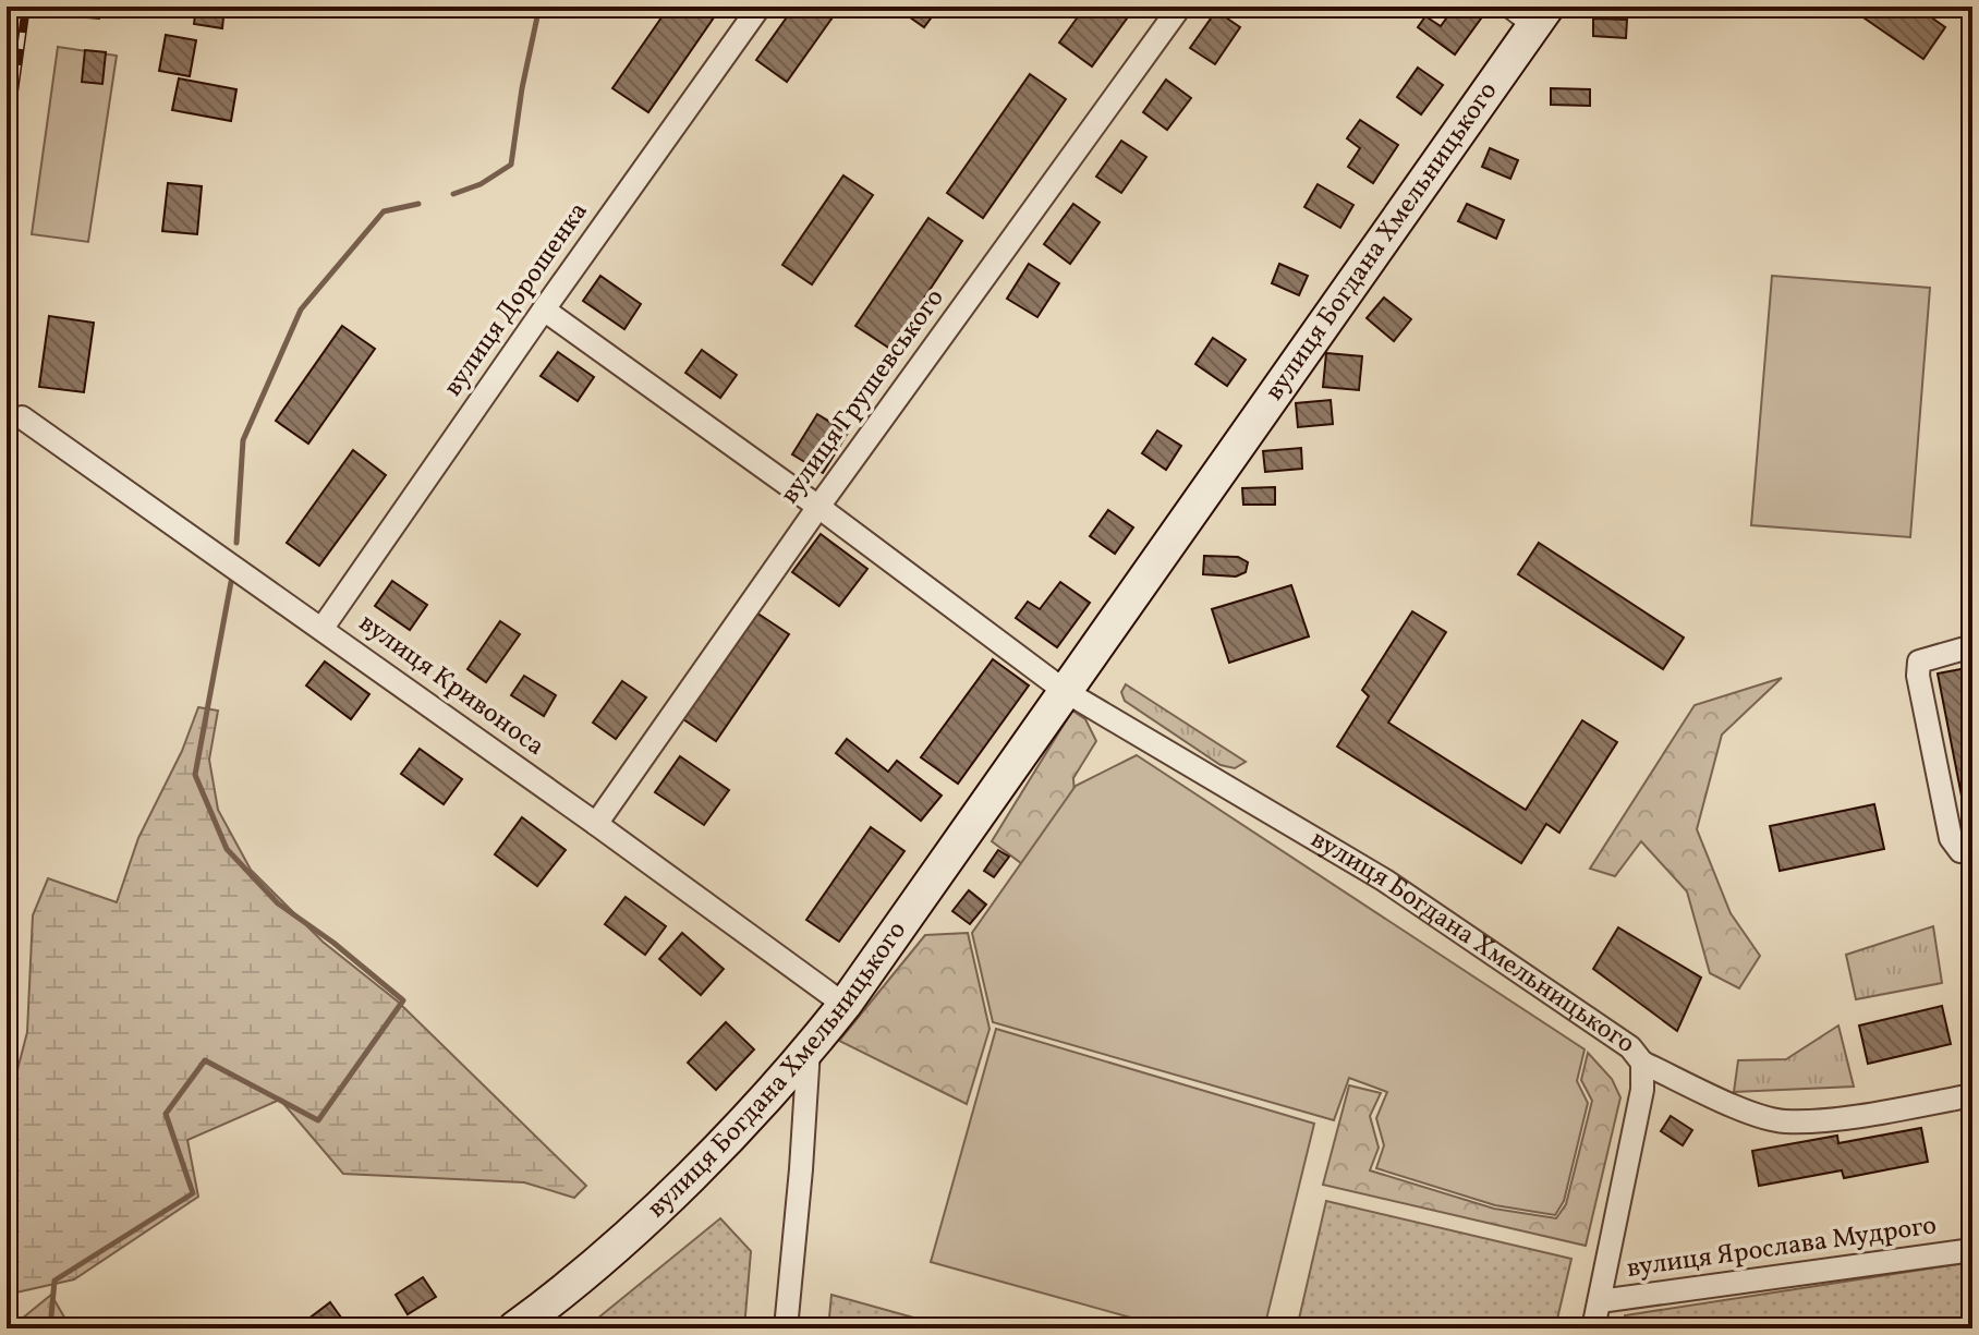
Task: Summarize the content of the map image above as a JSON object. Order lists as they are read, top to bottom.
{
  "streets": {
    "street": [
      "вулиця Богдана Хмельницького",
      "вулиця Дорошенка",
      "вулиця Грушевського",
      "вулиця Кривоноса",
      "вулиця Ярослава Мудрого"
    ]
  },
  "crossings": [
    ["вулиця Богдана Хмельницького", "вулиця Кривоноса"],
    ["вулиця Богдана Хмельницького", "вулиця Ярослава Мудрого"],
    ["вулиця Дорошенка", "вулиця Кривоноса"],
    ["вулиця Грушевського", "вулиця Кривоноса"]
  ]
}
